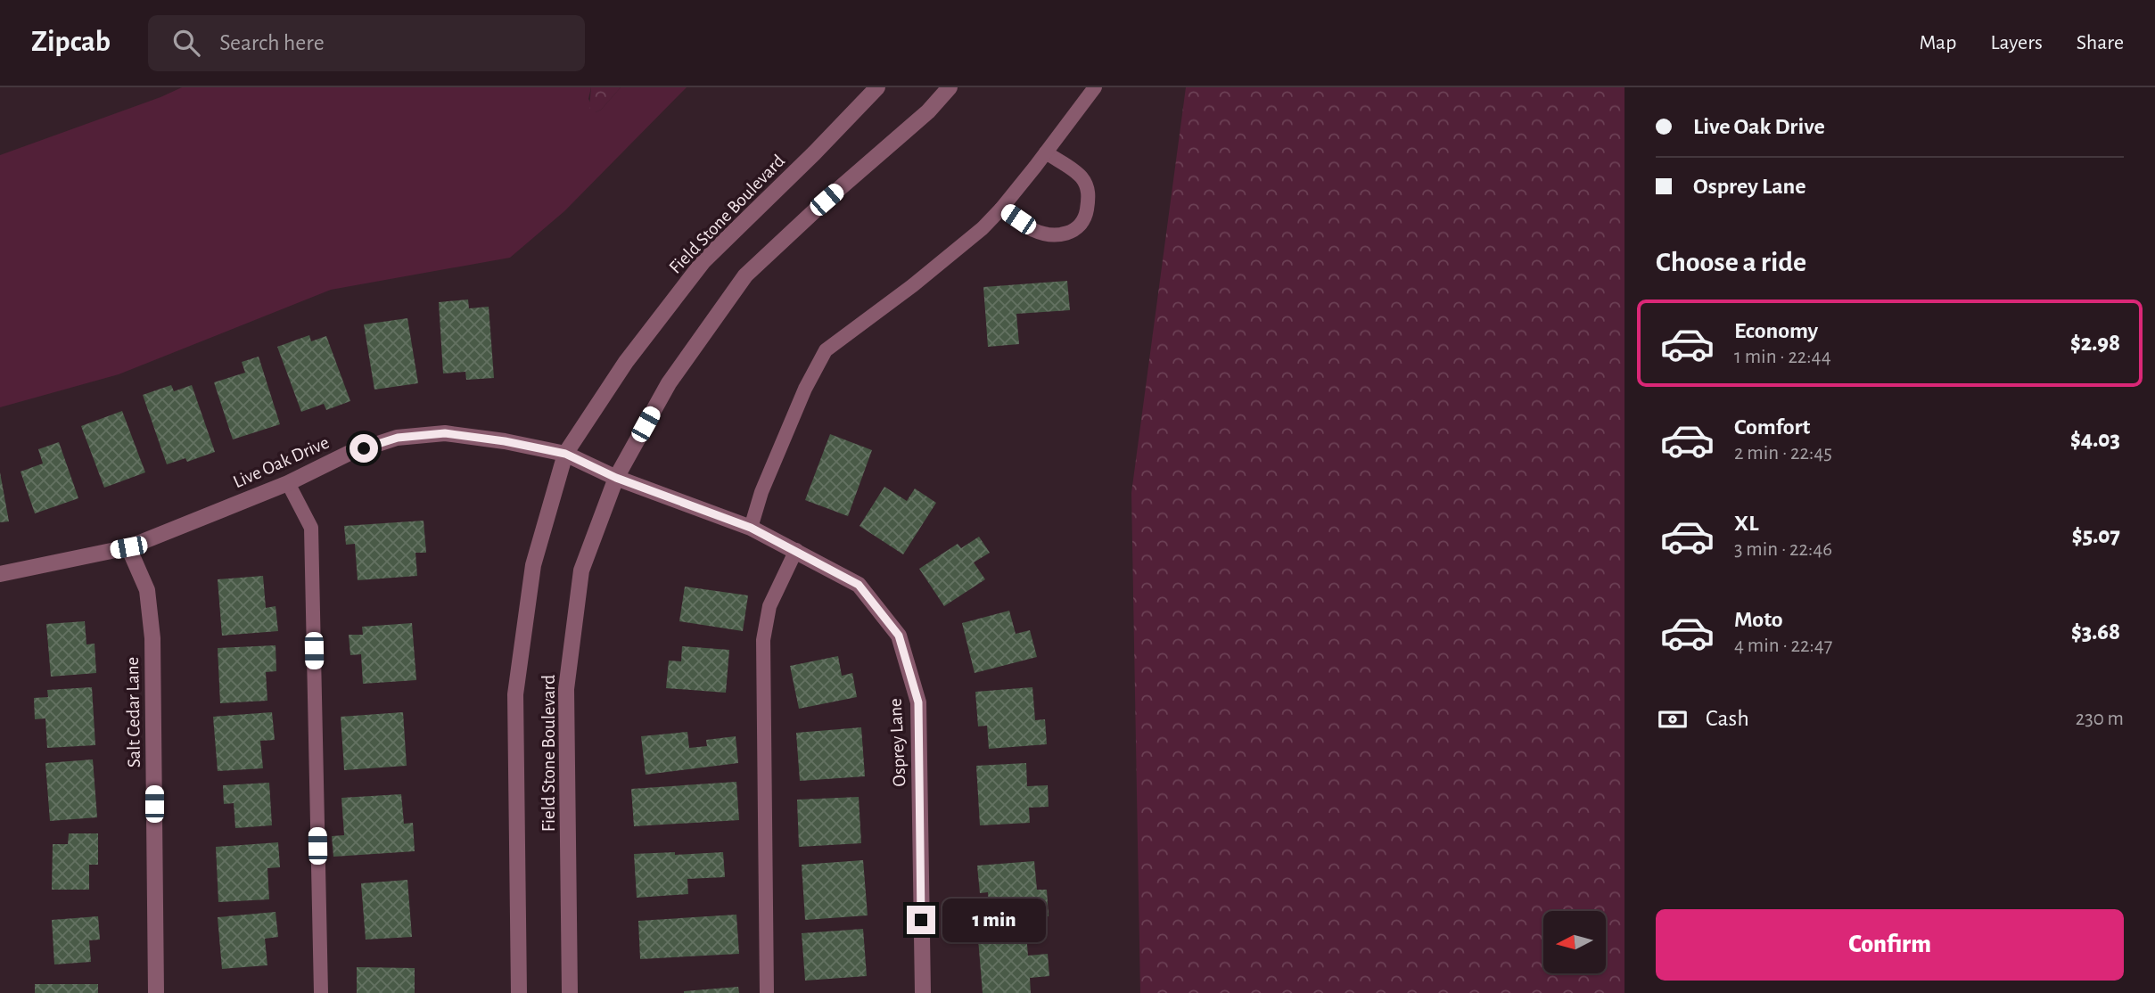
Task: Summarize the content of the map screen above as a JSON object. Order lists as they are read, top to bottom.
{
  "streets": {
    "street": [
      "Field Stone Boulevard",
      "Live Oak Drive",
      "Salt Cedar Lane",
      "Osprey Lane"
    ]
  },
  "crossings": [
    ["Field Stone Boulevard", "Live Oak Drive"],
    ["Field Stone Boulevard", "Osprey Lane"],
    ["Live Oak Drive", "Salt Cedar Lane"],
    ["Live Oak Drive", "Osprey Lane"]
  ],
  "north": "left",
  "page": {
    "header": "Zipcab",
    "search": "Search here",
    "nav": ["Map", "Layers", "Share"],
    "banner": ["Live Oak Drive", "Osprey Lane"],
    "heading": "Choose a ride",
    "list": [
      {
        "name": "Economy",
        "note": "1 min · 22:44",
        "value": "$2.98"
      },
      {
        "name": "Comfort",
        "note": "2 min · 22:45",
        "value": "$4.03"
      },
      {
        "name": "XL",
        "note": "3 min · 22:46",
        "value": "$5.07"
      },
      {
        "name": "Moto",
        "note": "4 min · 22:47",
        "value": "$3.68"
      }
    ],
    "pay": ["Cash", "230 m"],
    "buttons": "Confirm",
    "bubble": "1 min"
  }
}
